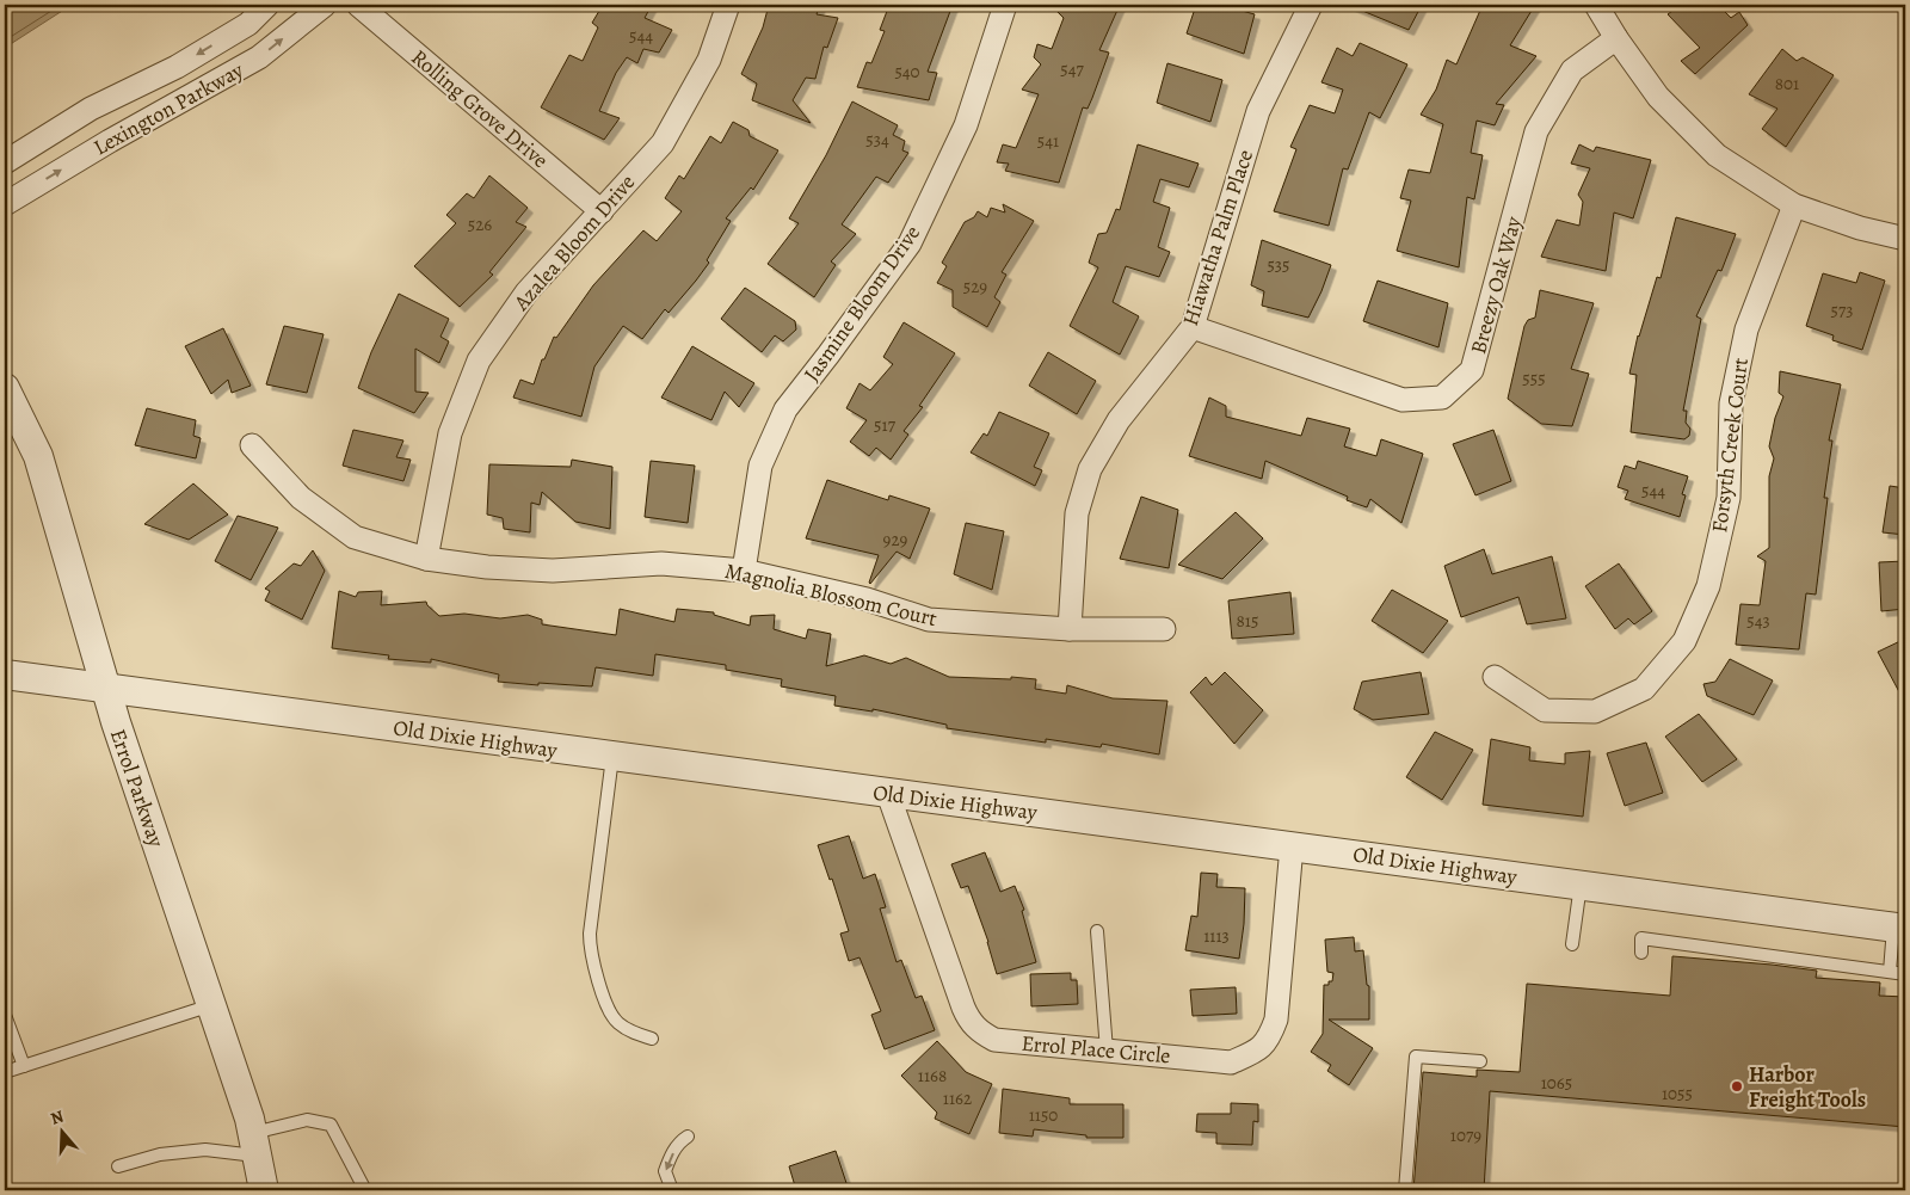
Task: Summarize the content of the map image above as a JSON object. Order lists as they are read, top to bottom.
{
  "streets": {
    "street": [
      "Lexington Parkway",
      "Rolling Grove Drive",
      "Hiawatha Palm Place",
      "Azalea Bloom Drive",
      "Breezy Oak Way",
      "Jasmine Bloom Drive",
      "Forsyth Creek Court",
      "Magnolia Blossom Court",
      "Old Dixie Highway",
      "Errol Parkway",
      "Errol Place Circle"
    ]
  },
  "crossings": [
    ["Rolling Grove Drive", "Azalea Bloom Drive"],
    ["Hiawatha Palm Place", "Breezy Oak Way"],
    ["Hiawatha Palm Place", "Magnolia Blossom Court"],
    ["Azalea Bloom Drive", "Magnolia Blossom Court"],
    ["Jasmine Bloom Drive", "Magnolia Blossom Court"],
    ["Old Dixie Highway", "Errol Parkway"],
    ["Old Dixie Highway", "Errol Place Circle"]
  ],
  "places": ["Harbor Freight Tools"],
  "house_numbers": [
    "544",
    "547",
    "540",
    "801",
    "534",
    "541",
    "526",
    "535",
    "529",
    "573",
    "555",
    "517",
    "544",
    "929",
    "815",
    "543",
    "1113",
    "1168",
    "1065",
    "1055",
    "1162",
    "1150",
    "1079"
  ],
  "north": "top"
}
